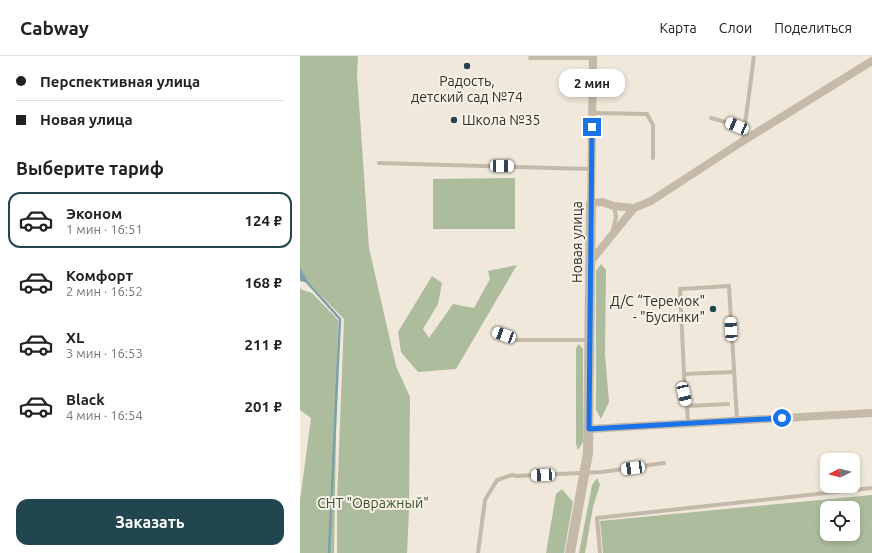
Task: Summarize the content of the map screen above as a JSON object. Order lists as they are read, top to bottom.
{
  "streets": {
    "street": ["Новая улица"]
  },
  "parks": ["СНТ \"Овражный\""],
  "places": ["Радость, детский сад №74", "Школа №35", "Д/С “Теремок\" - \"Бусинки\""],
  "north": "left",
  "page": {
    "header": "Cabway",
    "nav": ["Карта", "Слои", "Поделиться"],
    "banner": ["Перспективная улица", "Новая улица"],
    "bubble": "2 мин",
    "heading": "Выберите тариф",
    "list": [
      {
        "name": "Эконом",
        "note": "1 мин · 16:51",
        "value": "124 ₽"
      },
      {
        "name": "Комфорт",
        "note": "2 мин · 16:52",
        "value": "168 ₽"
      },
      {
        "name": "XL",
        "note": "3 мин · 16:53",
        "value": "211 ₽"
      },
      {
        "name": "Black",
        "note": "4 мин · 16:54",
        "value": "201 ₽"
      }
    ],
    "buttons": "Заказать"
  }
}
